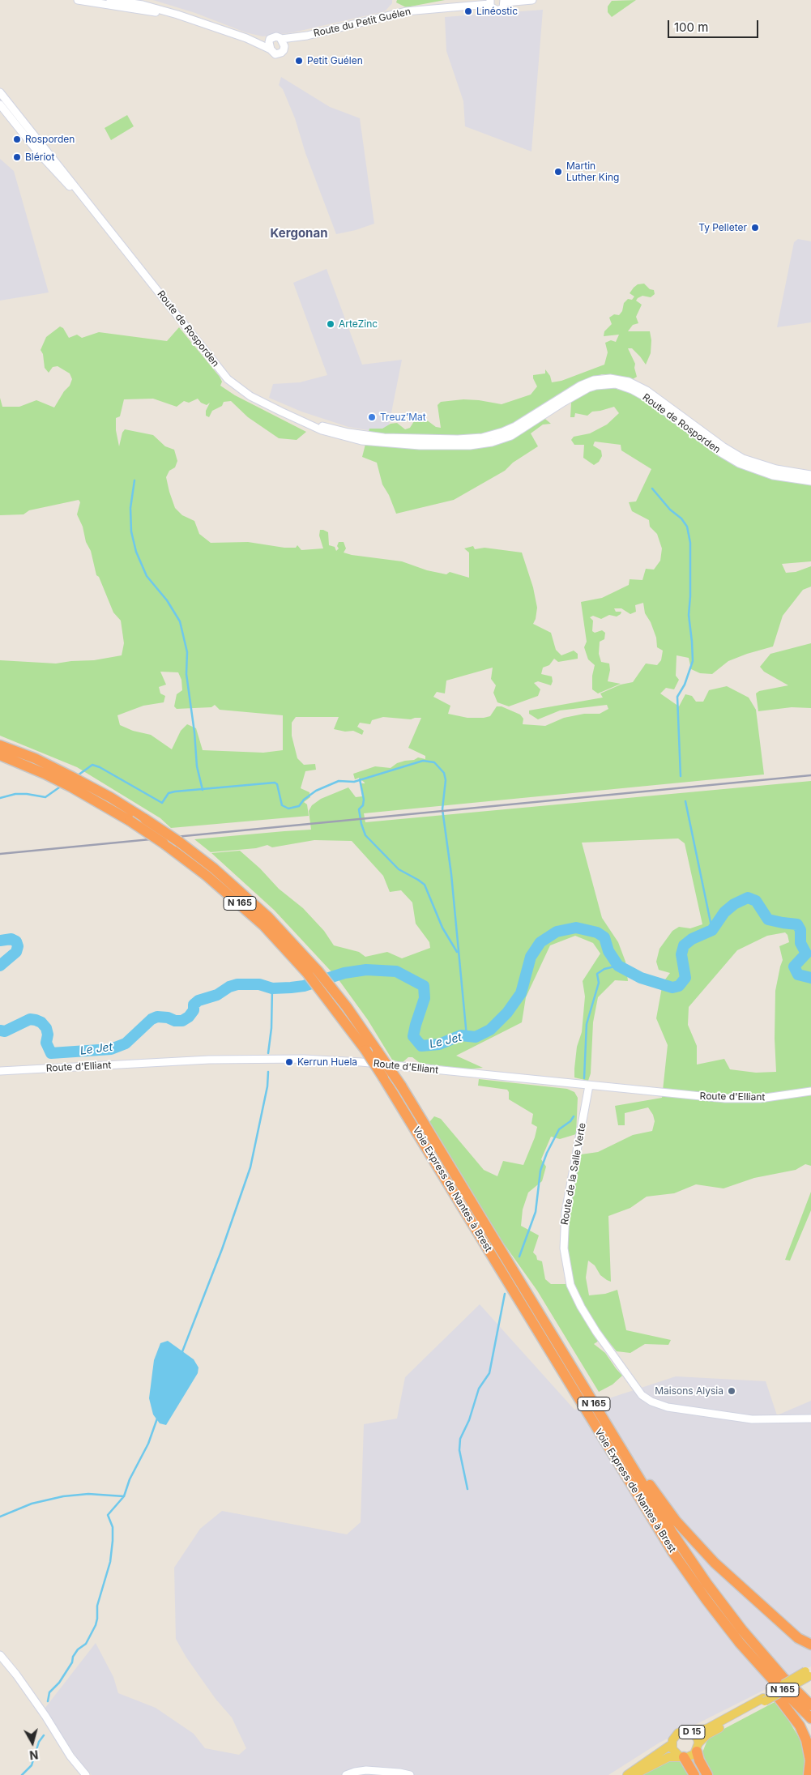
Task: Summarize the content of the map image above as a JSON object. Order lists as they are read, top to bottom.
{
  "streets": {
    "highway": ["N 165", "Voie Express de Nantes à Brest"],
    "main road": ["D 15"],
    "street": [
      "Route du Petit Guélen",
      "Route de Rosporden",
      "Route d'Elliant",
      "Route de la Salle Verte"
    ]
  },
  "crossings": [
    ["Route d'Elliant", "Route de la Salle Verte"]
  ],
  "districts": ["Kergonan"],
  "water": ["Le Jet"],
  "places": [
    "Linéostic",
    "Petit Guélen",
    "Rosporden",
    "Blériot",
    "Martin Luther King",
    "Ty Pelleter",
    "ArteZinc",
    "Treuz’Mat",
    "Kerrun Huela",
    "Maisons Alysia"
  ],
  "scale_bar": "100 m",
  "north": "bottom"
}
